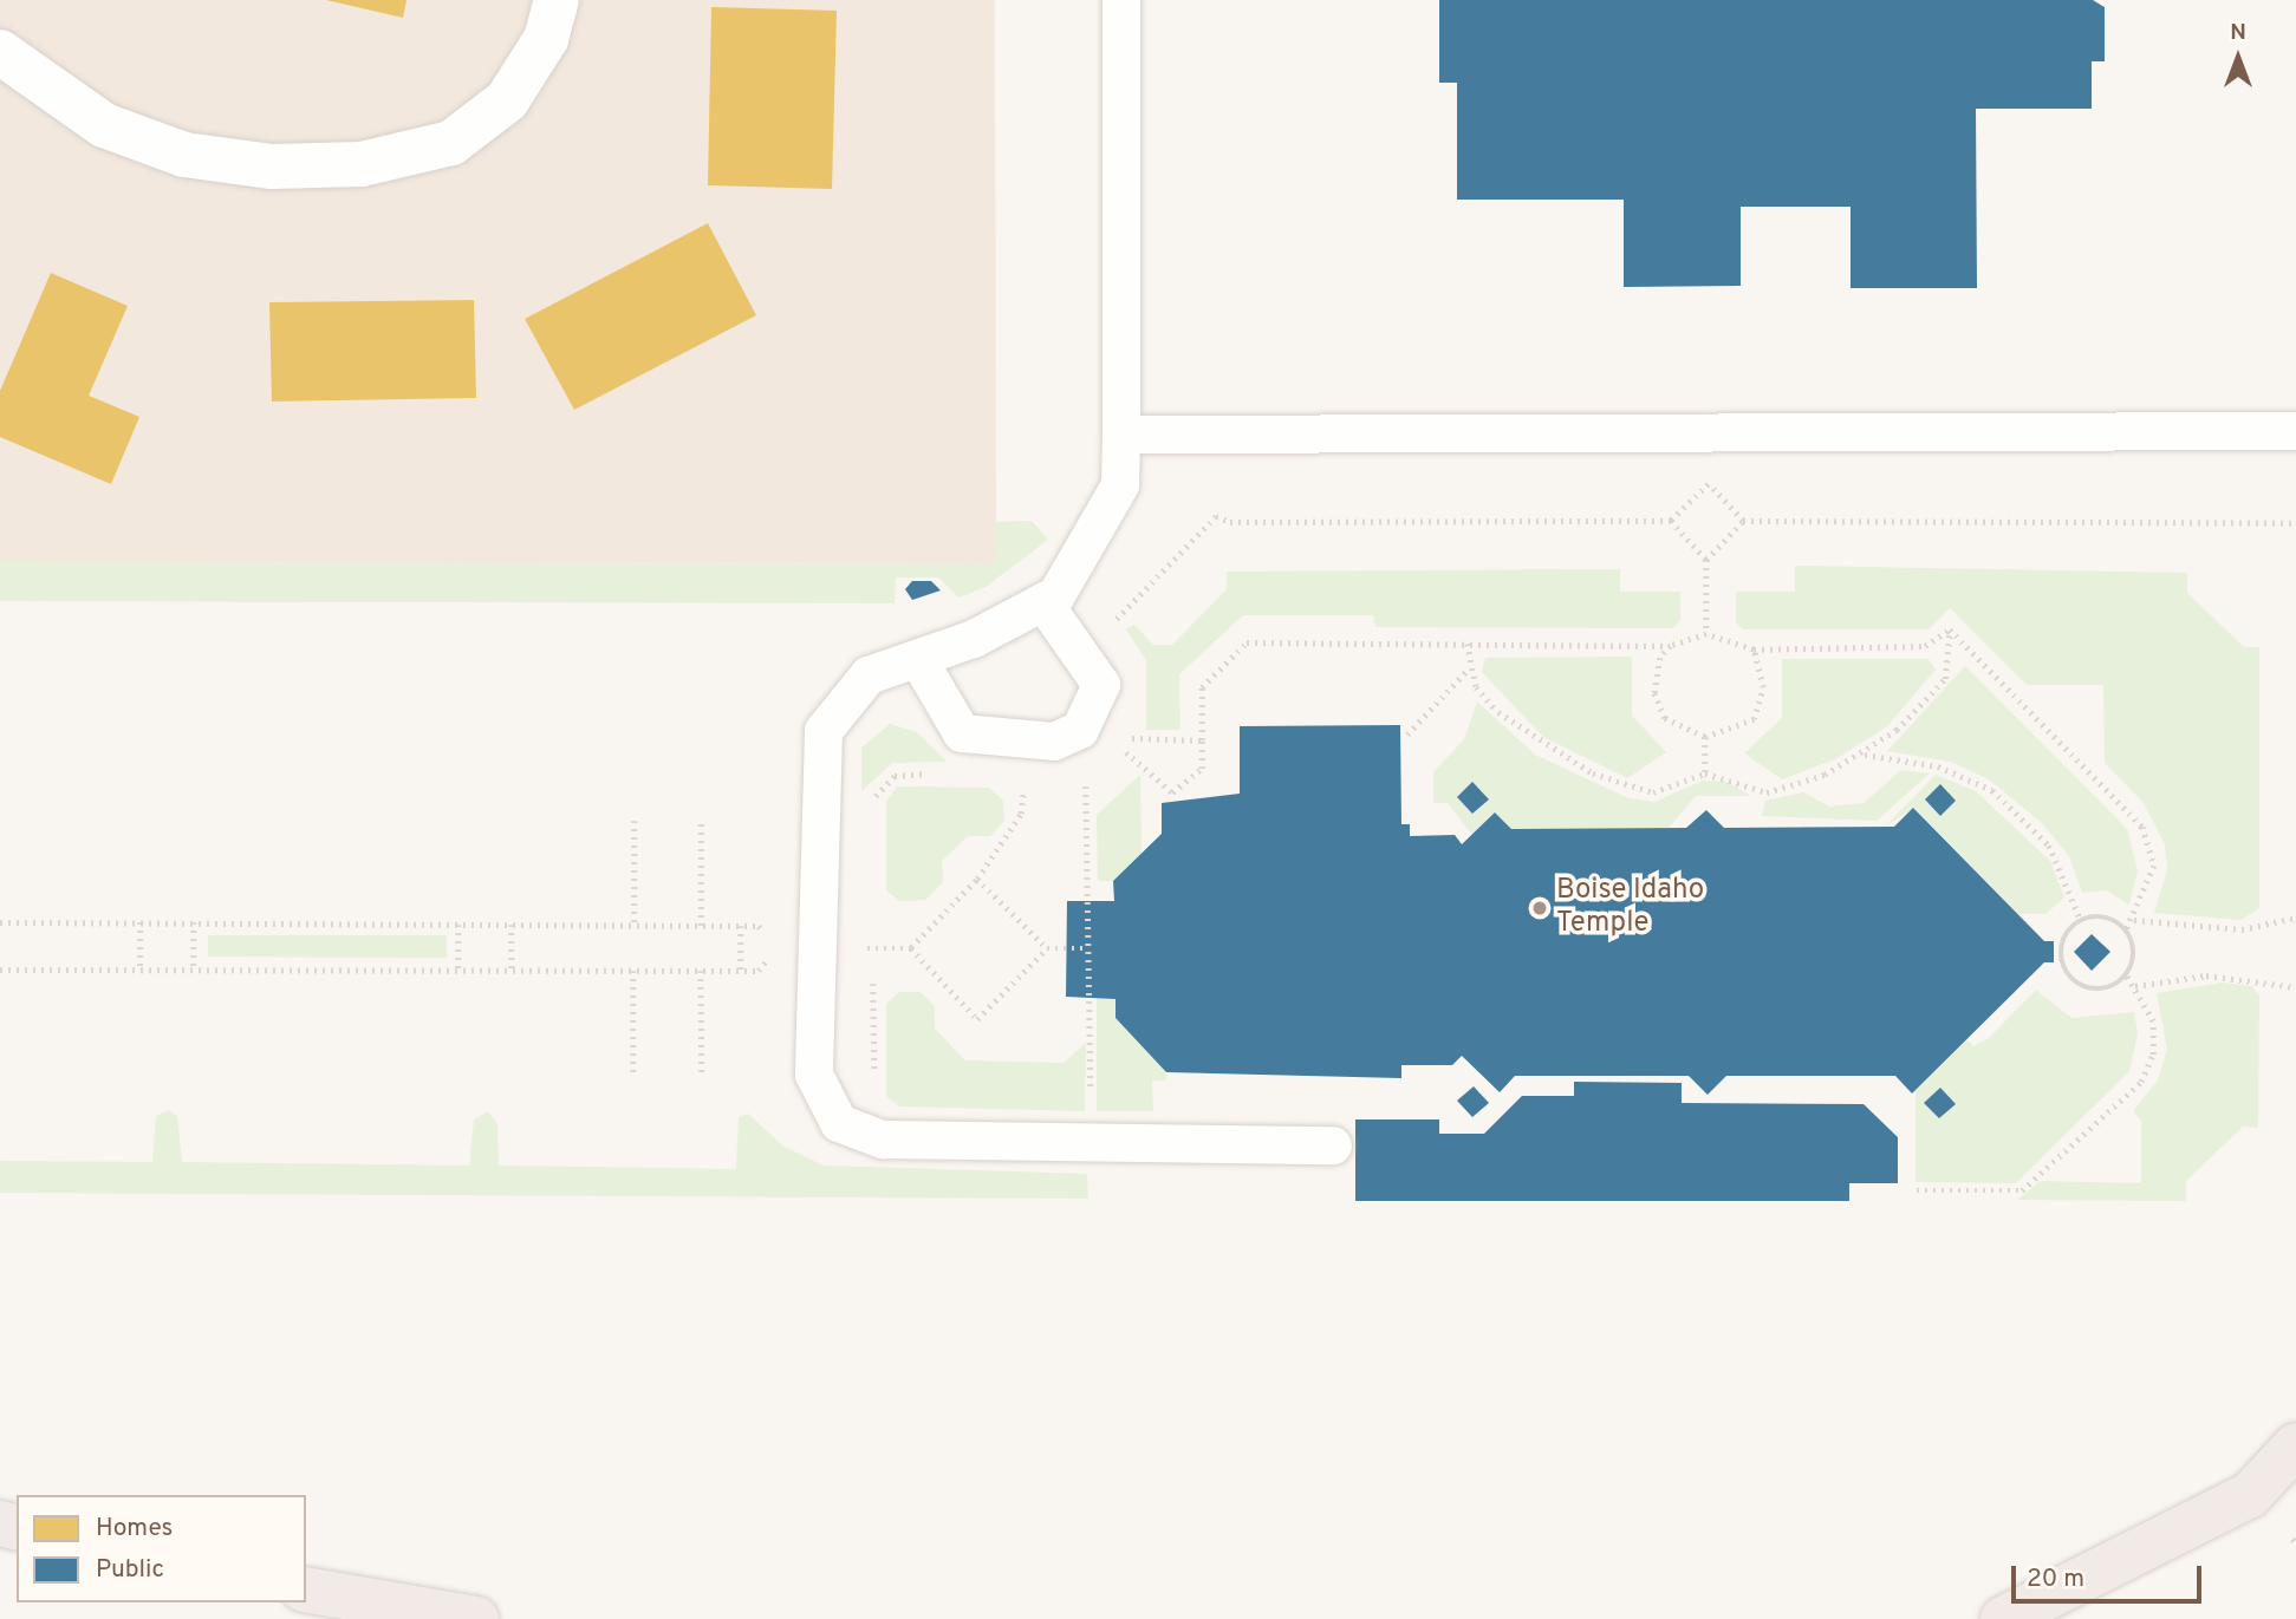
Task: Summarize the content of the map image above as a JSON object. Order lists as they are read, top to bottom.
{
  "places": ["Boise Idaho Temple"],
  "legend": ["Homes", "Public"],
  "scale_bar": "20 m",
  "north": "top"
}
